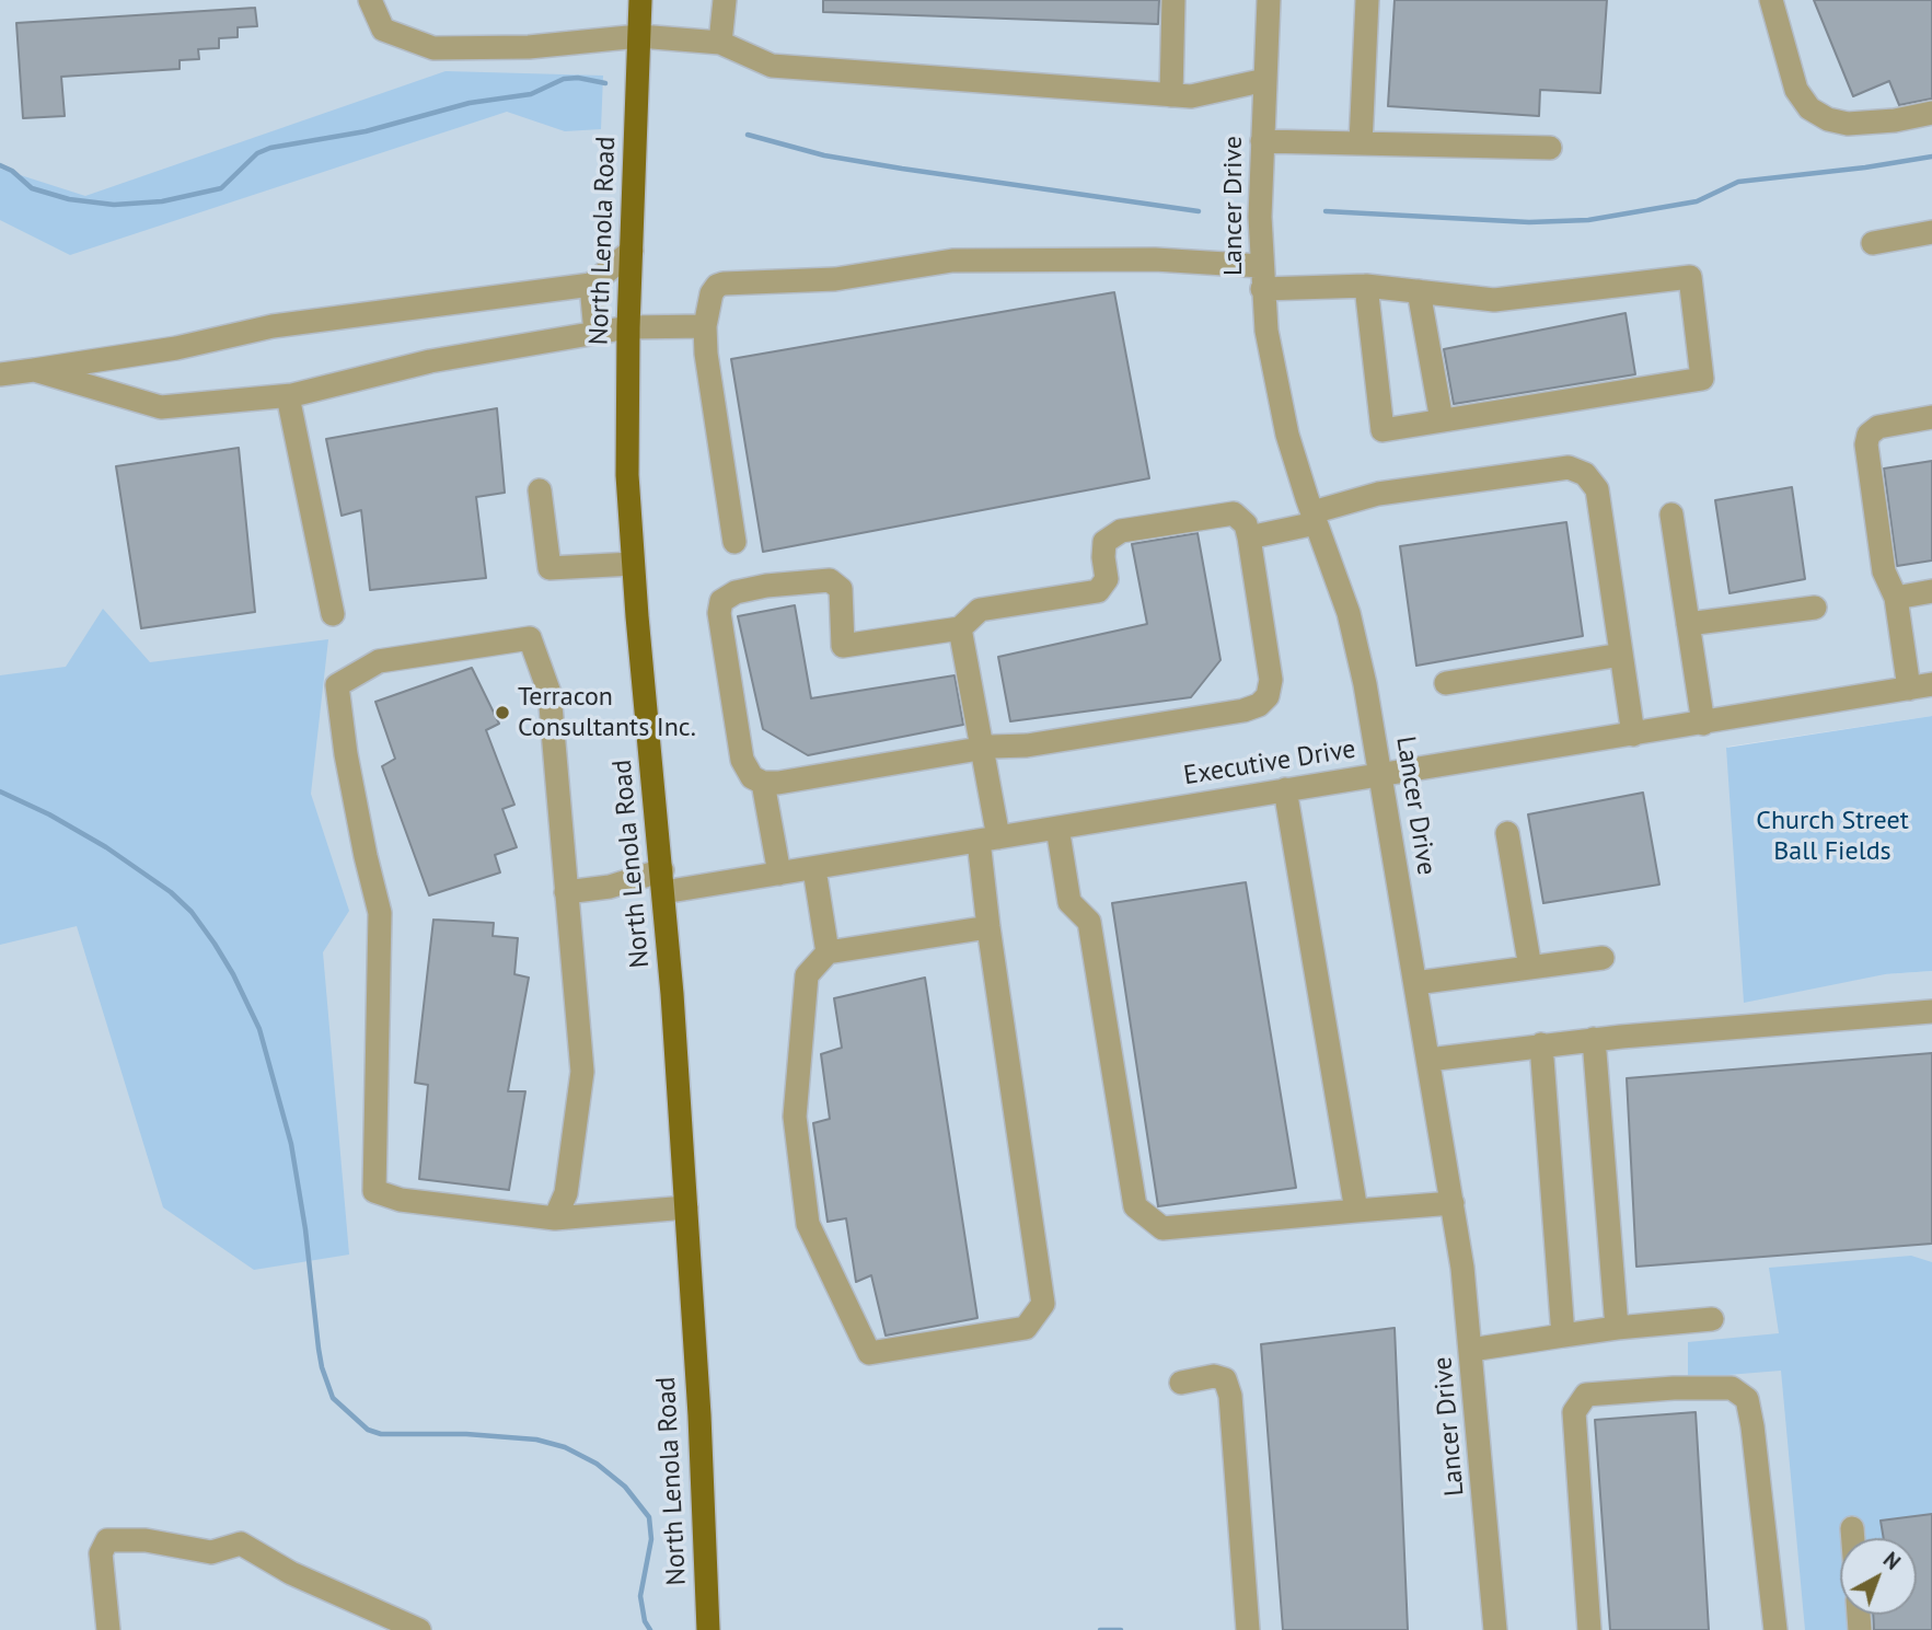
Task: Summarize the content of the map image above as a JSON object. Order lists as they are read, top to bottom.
{
  "streets": {
    "main road": ["North Lenola Road"],
    "street": ["Lancer Drive", "Executive Drive"]
  },
  "crossings": [
    ["Lancer Drive", "Executive Drive"],
    ["North Lenola Road", "Executive Drive"]
  ],
  "parks": ["Church Street Ball Fields"],
  "places": ["Terracon Consultants Inc."],
  "north": "top right"
}
